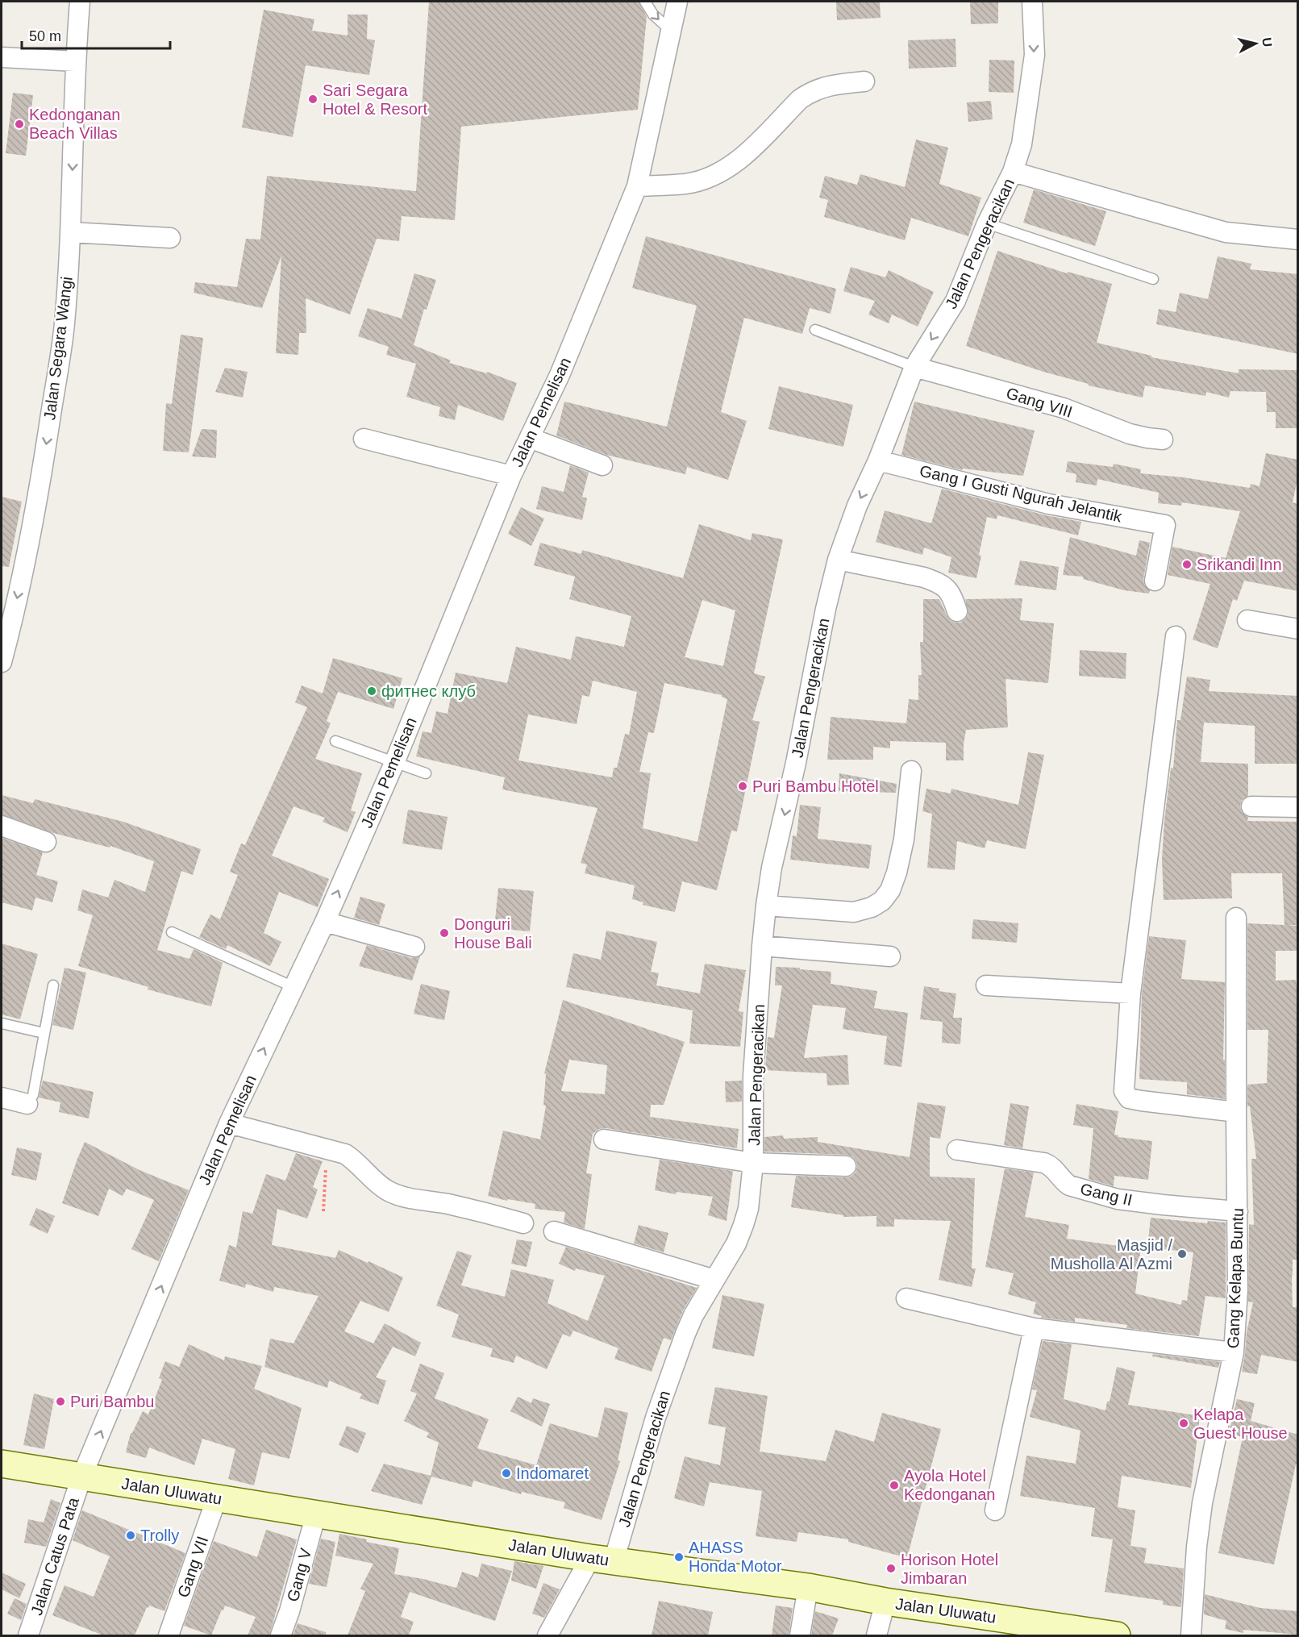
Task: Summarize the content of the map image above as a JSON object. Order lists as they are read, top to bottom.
{
  "streets": {
    "street": [
      "Jalan Pengeracikan",
      "Jalan Segara Wangi",
      "Gang VIII",
      "Jalan Pemelisan",
      "Gang I Gusti Ngurah Jelantik",
      "Gang II",
      "Gang Kelapa Buntu",
      "Jalan Uluwatu",
      "Jalan Catus Pata",
      "Gang VII",
      "Gang V"
    ]
  },
  "crossings": [
    ["Jalan Pengeracikan", "Gang VIII"],
    ["Jalan Pengeracikan", "Gang I Gusti Ngurah Jelantik"],
    ["Jalan Pengeracikan", "Jalan Uluwatu"],
    ["Jalan Pemelisan", "Jalan Uluwatu"],
    ["Jalan Pemelisan", "Jalan Catus Pata"],
    ["Gang II", "Gang Kelapa Buntu"],
    ["Jalan Uluwatu", "Jalan Catus Pata"],
    ["Jalan Uluwatu", "Gang VII"],
    ["Jalan Uluwatu", "Gang V"]
  ],
  "one_way": ["Jalan Pengeracikan", "Jalan Segara Wangi", "Jalan Pemelisan"],
  "places": [
    "Sari Segara Hotel & Resort",
    "Kedonganan Beach Villas",
    "Srikandi Inn",
    "фитнес клуб",
    "Puri Bambu Hotel",
    "Donguri House Bali",
    "Masjid / Musholla Al Azmi",
    "Puri Bambu",
    "Kelapa Guest House",
    "Indomaret",
    "Ayola Hotel Kedonganan",
    "Trolly",
    "AHASS Honda Motor",
    "Horison Hotel Jimbaran"
  ],
  "scale_bar": "50 m",
  "north": "right"
}
